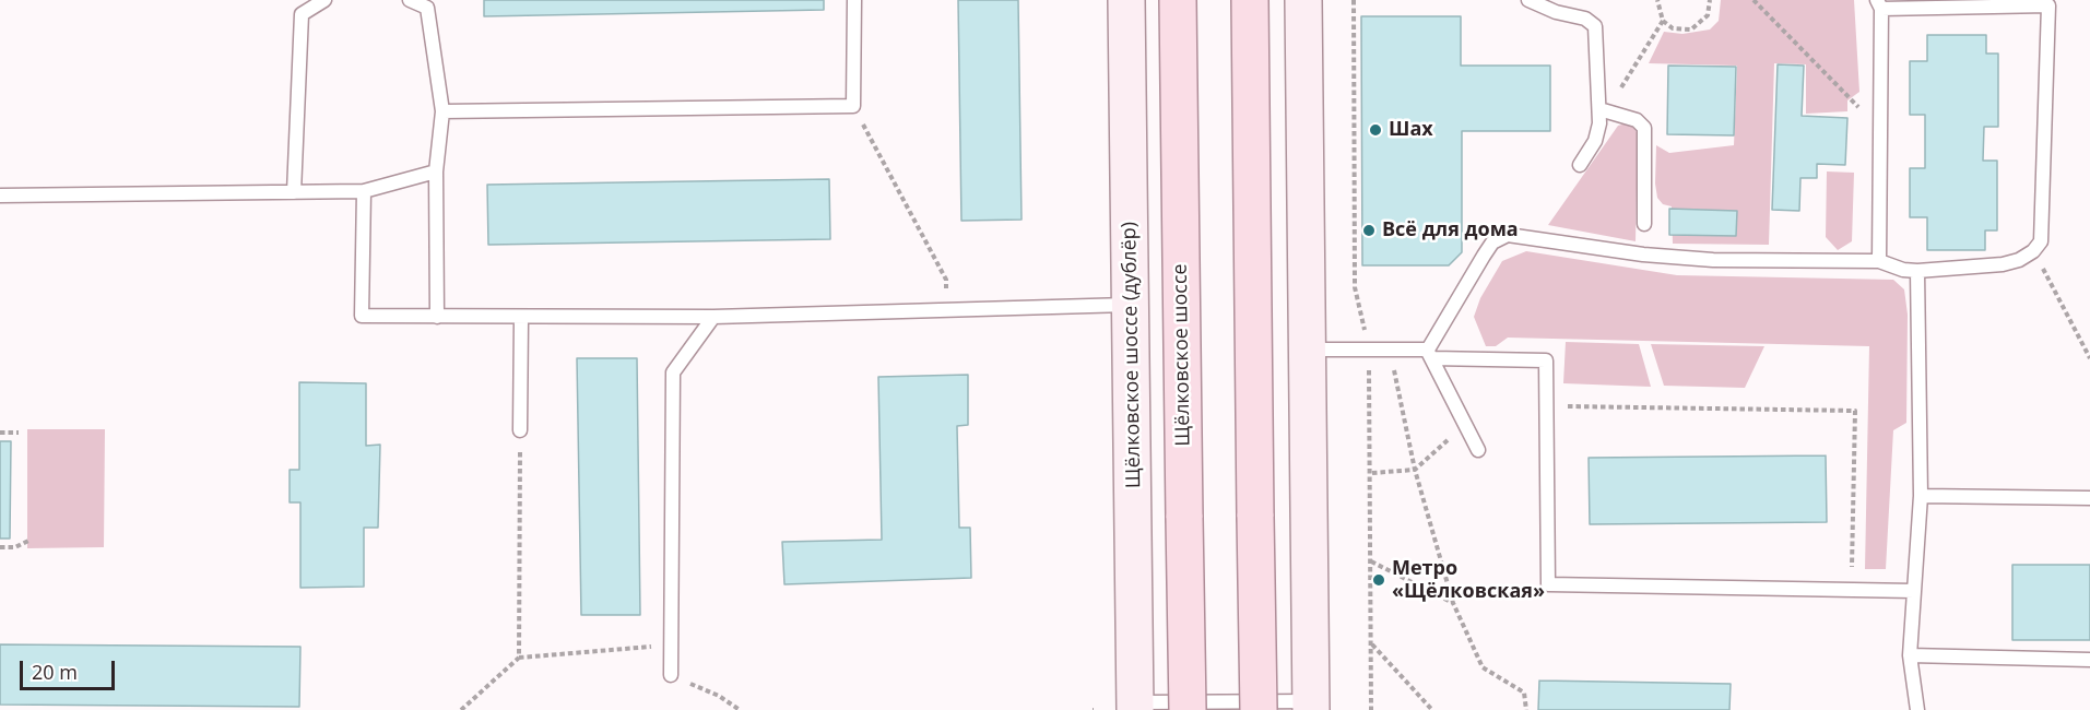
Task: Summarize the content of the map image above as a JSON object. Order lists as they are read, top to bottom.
{
  "streets": {
    "main road": ["Щёлковское шоссе (дублёр)", "Щёлковское шоссе"]
  },
  "places": ["Шах", "Всё для дома", "Метро «Щёлковская»"],
  "scale_bar": "20 m"
}
